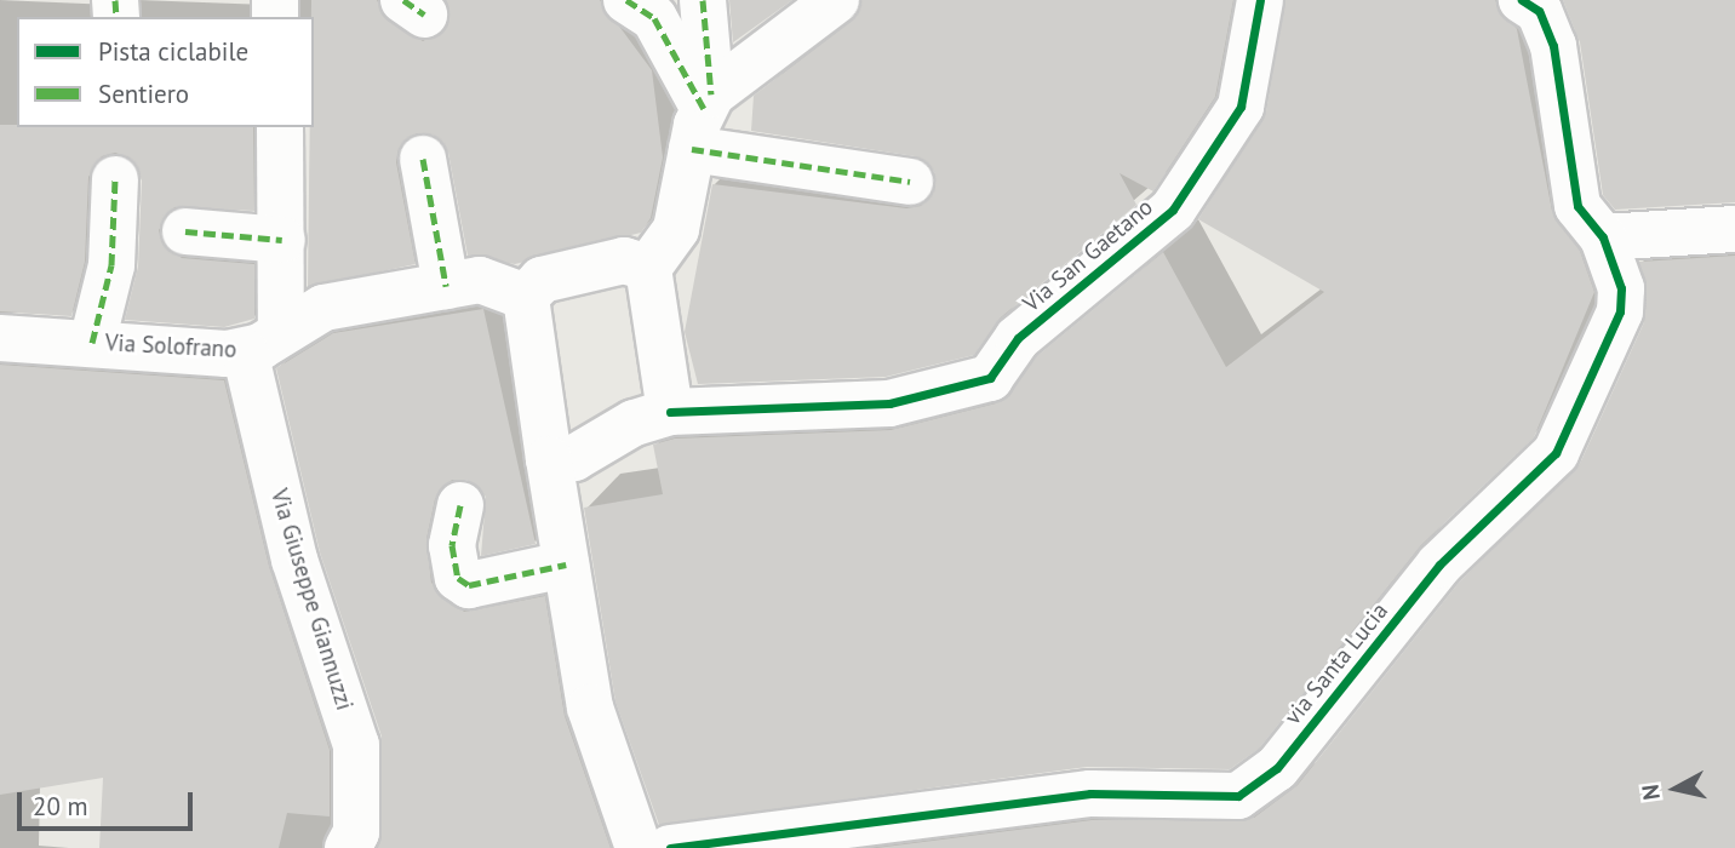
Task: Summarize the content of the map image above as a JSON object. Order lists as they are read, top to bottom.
{
  "streets": {
    "street": [
      "Via San Gaetano",
      "Via Solofrano",
      "Via Giuseppe Giannuzzi",
      "via Santa Lucia"
    ]
  },
  "crossings": [
    ["Via Solofrano", "Via Giuseppe Giannuzzi"]
  ],
  "legend": ["Pista ciclabile", "Sentiero"],
  "scale_bar": "20 m",
  "north": "left"
}
